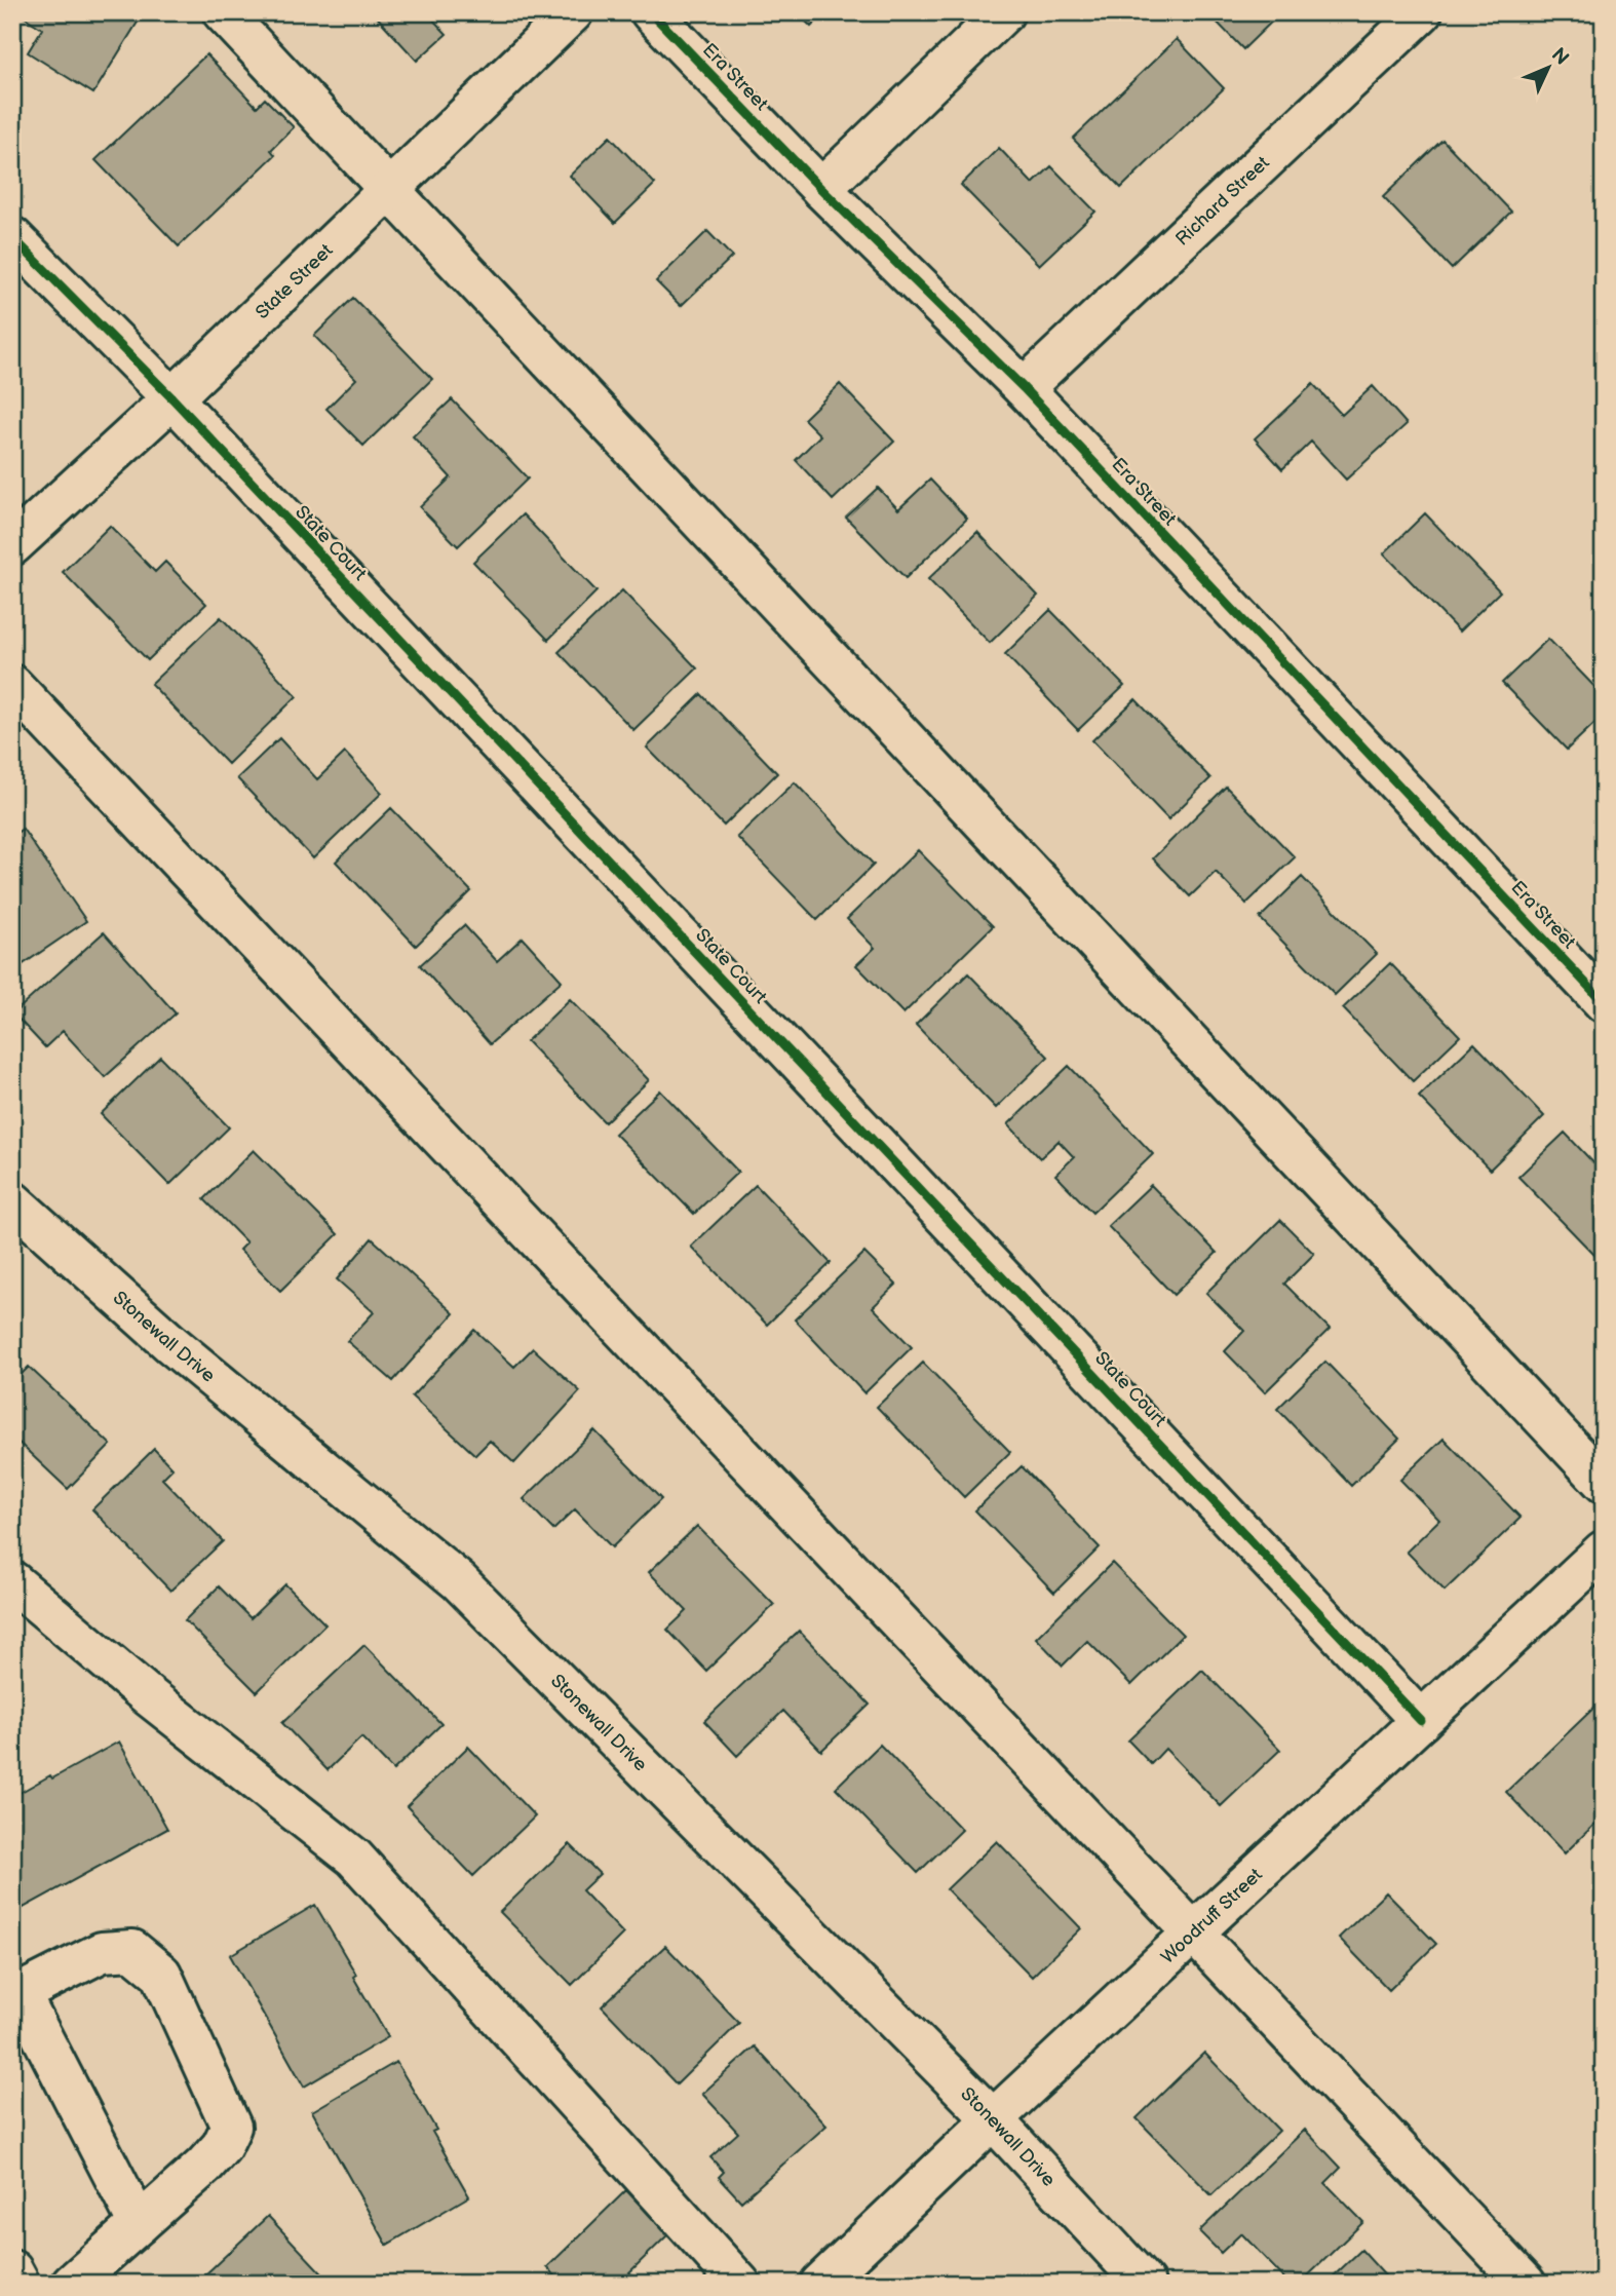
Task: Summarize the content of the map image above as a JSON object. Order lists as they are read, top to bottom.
{
  "streets": {
    "street": [
      "Era Street",
      "Richard Street",
      "State Street",
      "State Court",
      "Stonewall Drive",
      "Woodruff Street"
    ]
  },
  "crossings": [
    ["Era Street", "Richard Street"],
    ["State Street", "State Court"],
    ["State Court", "Woodruff Street"],
    ["Stonewall Drive", "Woodruff Street"]
  ],
  "north": "top right"
}
